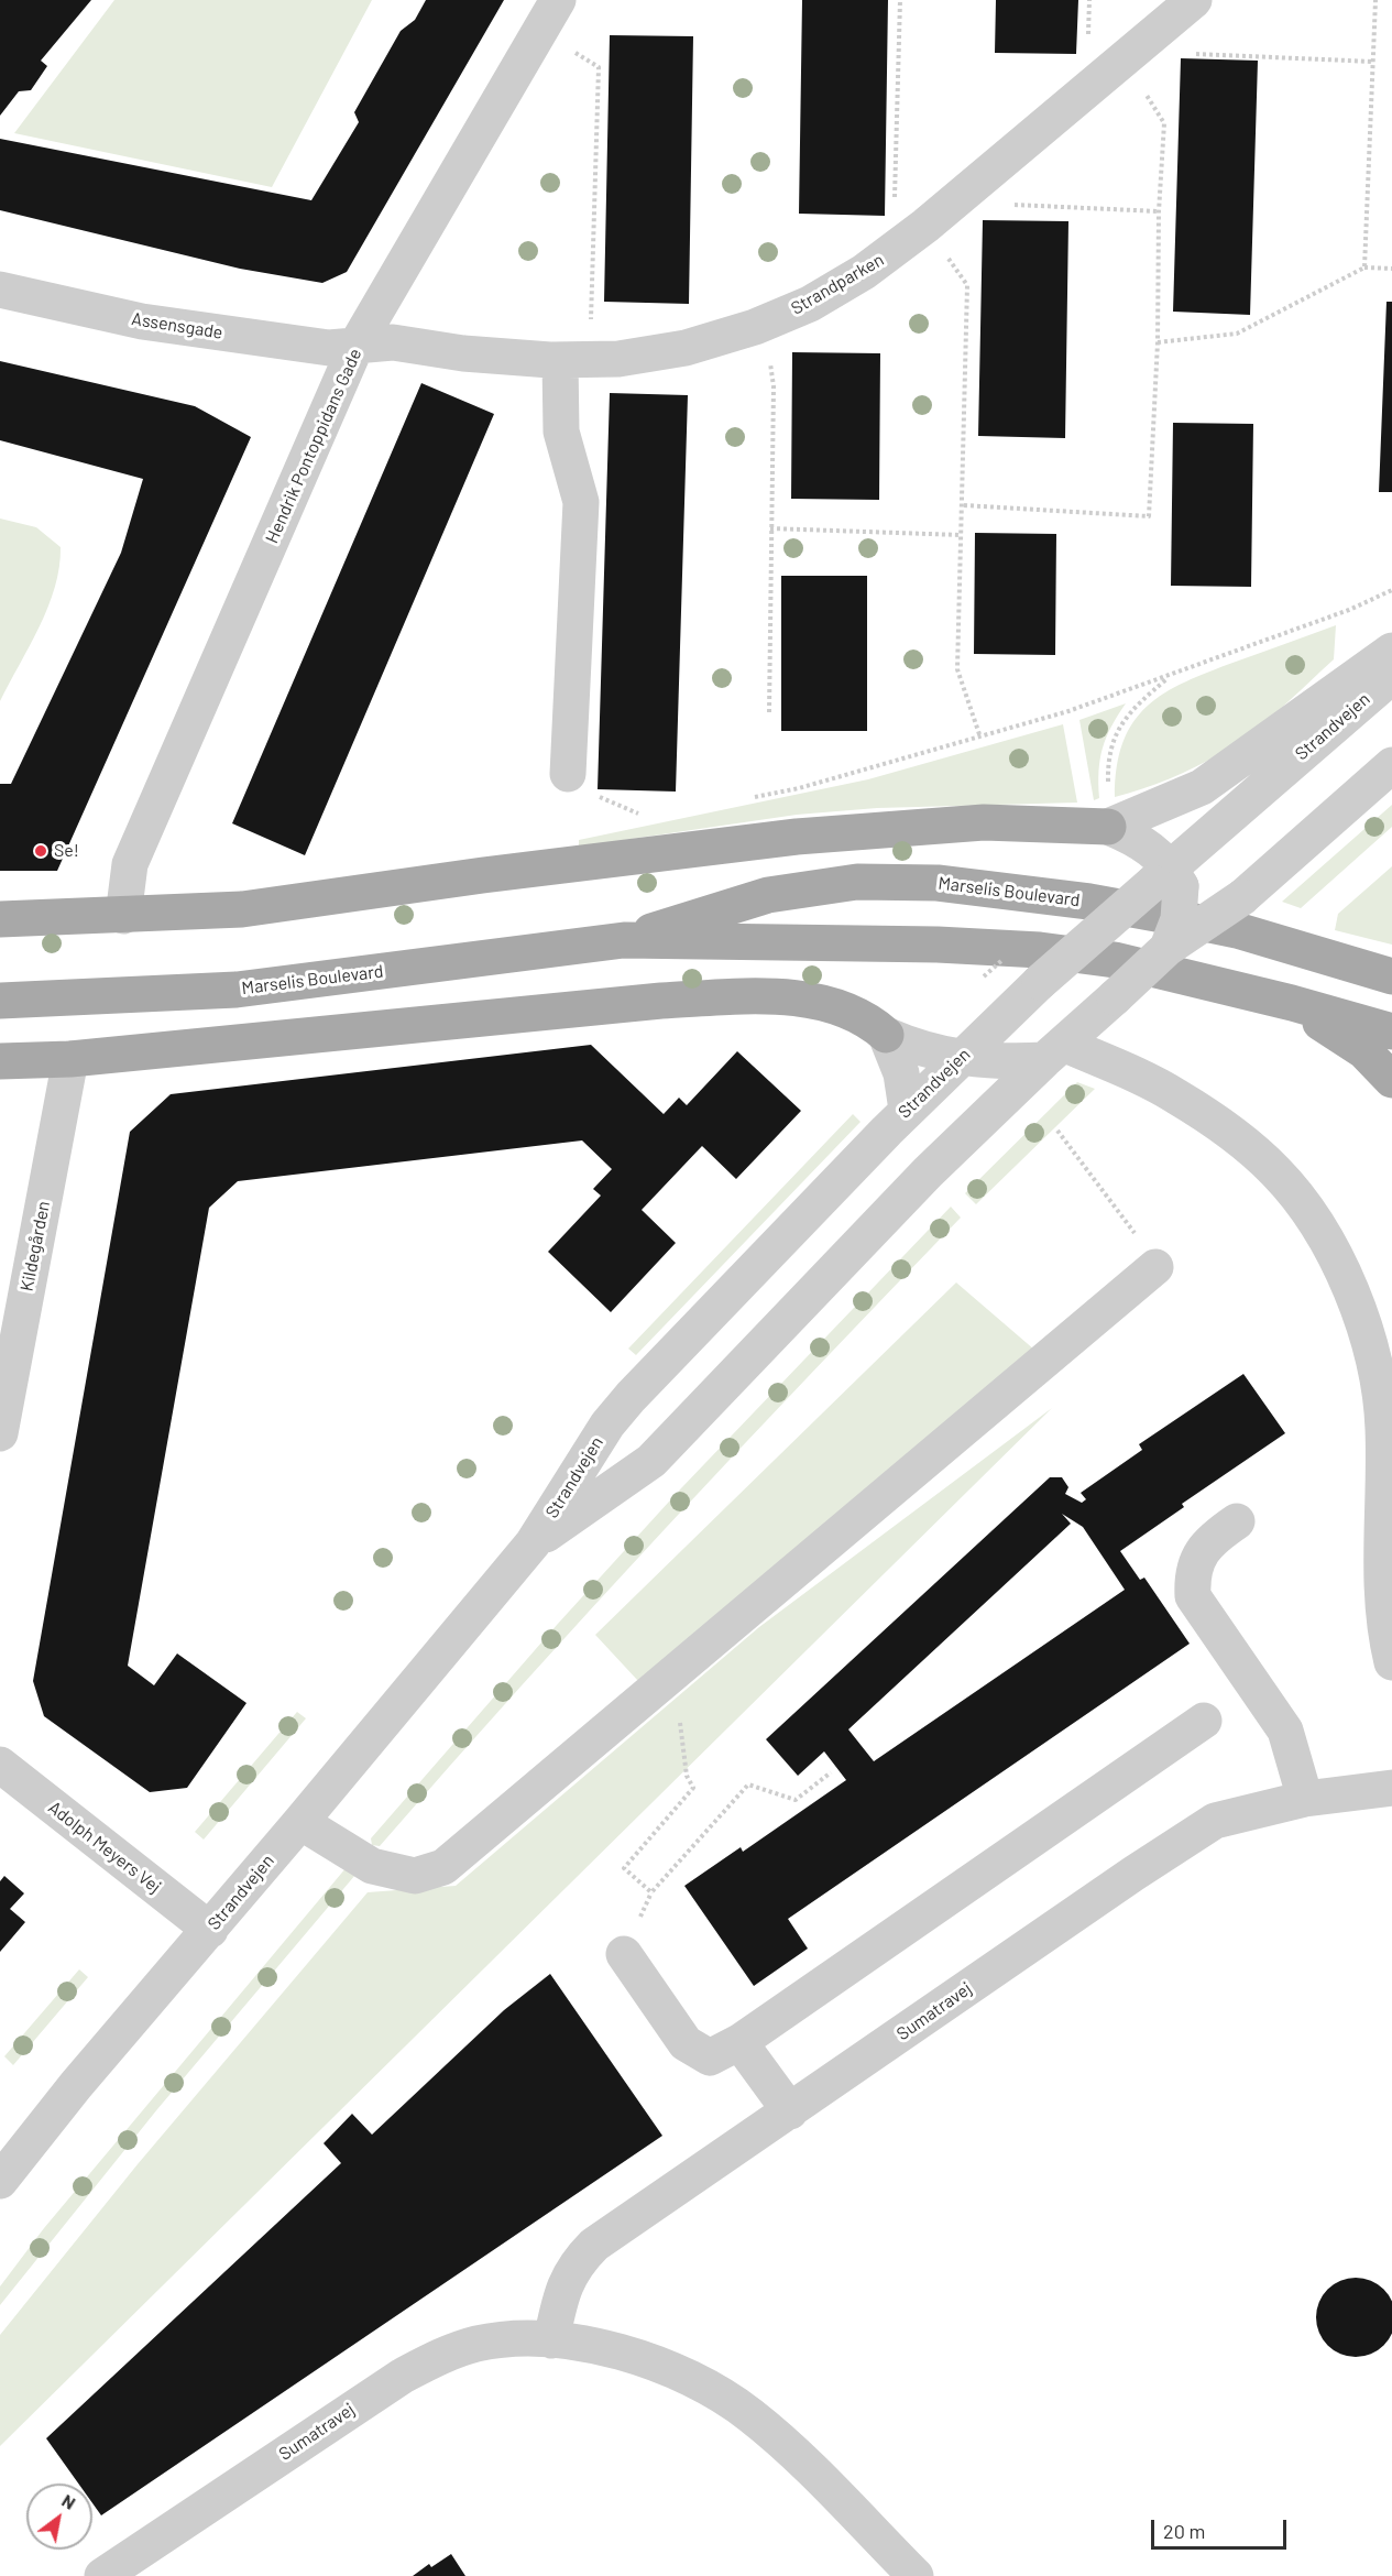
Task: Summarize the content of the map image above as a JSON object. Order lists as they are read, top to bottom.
{
  "streets": {
    "main road": ["Marselis Boulevard"],
    "street": [
      "Strandparken",
      "Assensgade",
      "Hendrik Pontoppidans Gade",
      "Strandvejen",
      "Kildegården",
      "Adolph Meyers Vej",
      "Sumatravej"
    ]
  },
  "crossings": [
    ["Strandparken", "Assensgade"],
    ["Strandparken", "Hendrik Pontoppidans Gade"],
    ["Assensgade", "Hendrik Pontoppidans Gade"],
    ["Strandvejen", "Adolph Meyers Vej"]
  ],
  "places": ["Se!"],
  "scale_bar": "20 m",
  "north": "top right"
}
